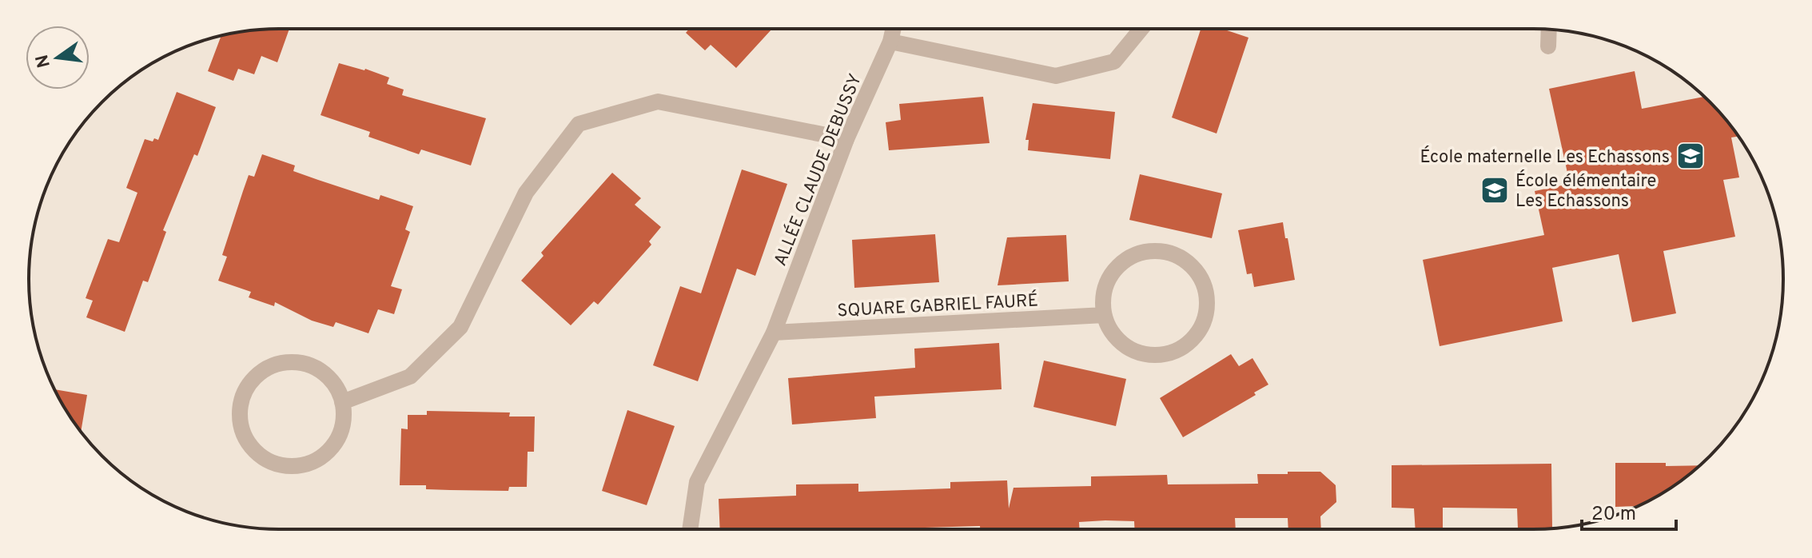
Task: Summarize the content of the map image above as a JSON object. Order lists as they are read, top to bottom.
{
  "streets": {
    "street": ["ALLÉE CLAUDE DEBUSSY", "SQUARE GABRIEL FAURÉ"]
  },
  "crossings": [
    ["ALLÉE CLAUDE DEBUSSY", "SQUARE GABRIEL FAURÉ"]
  ],
  "places": {
    "school or university": ["École maternelle Les Echassons", "École élémentaire Les Echassons"]
  },
  "scale_bar": "20 m",
  "north": "left"
}
